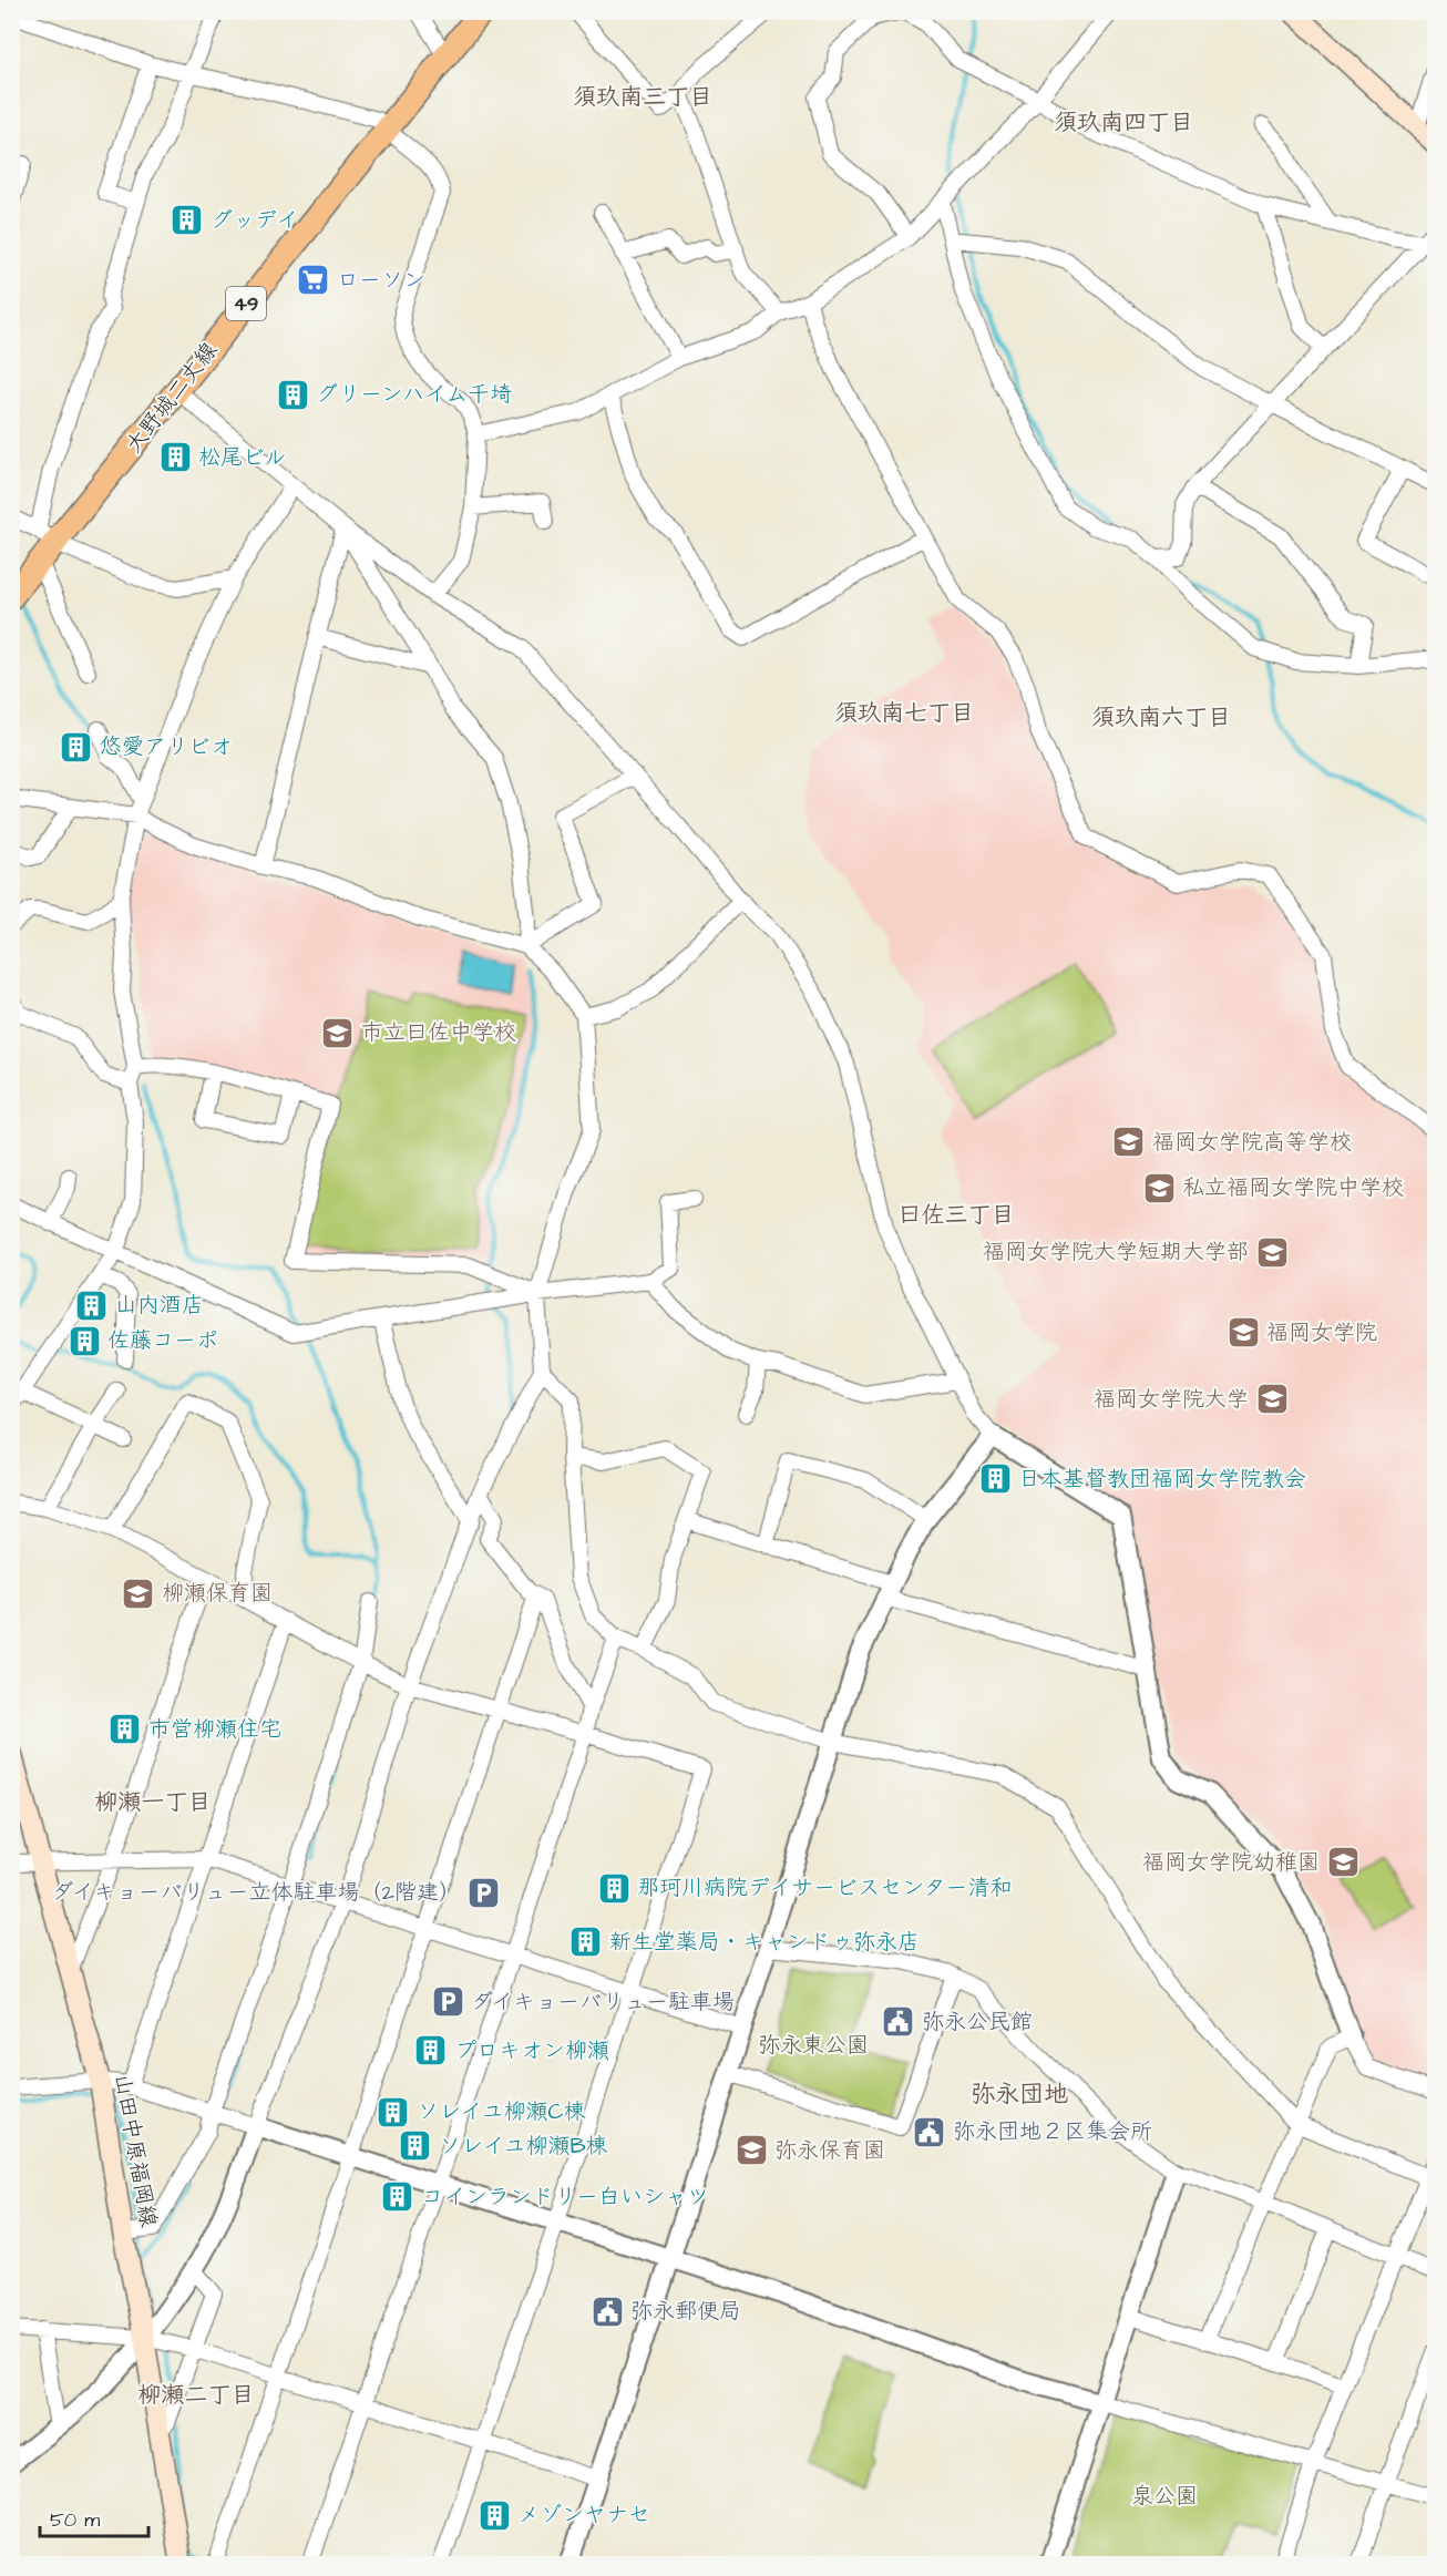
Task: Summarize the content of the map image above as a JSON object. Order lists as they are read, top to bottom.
{
  "streets": {
    "main road": ["49", "大野城二丈線", "山田中原福岡線"]
  },
  "districts": [
    "須玖南三丁目",
    "須玖南四丁目",
    "須玖南七丁目",
    "須玖南六丁目",
    "曰佐三丁目",
    "柳瀬一丁目",
    "弥永団地",
    "柳瀬二丁目"
  ],
  "parks": ["弥永東公園", "泉公園"],
  "places": {
    "building": [
      "グッデイ",
      "グリーンハイム千埼",
      "松尾ビル",
      "悠愛アリビオ",
      "山内酒店",
      "佐藤コーポ",
      "日本基督教団福岡女学院教会",
      "市営柳瀬住宅",
      "那珂川病院デイサービスセンター清和",
      "新生堂薬局・キャンドゥ弥永店",
      "プロキオン柳瀬",
      "ソレイユ柳瀬C棟",
      "ソレイユ柳瀬B棟",
      "コインランドリー白いシャツ",
      "メゾンヤナセ"
    ],
    "supermarket": ["ローソン"],
    "school or university": [
      "市立曰佐中学校",
      "福岡女学院高等学校",
      "私立福岡女学院中学校",
      "福岡女学院大学短期大学部",
      "福岡女学院",
      "福岡女学院大学",
      "柳瀬保育園",
      "福岡女学院幼稚園",
      "弥永保育園"
    ],
    "parking": ["ダイキョーバリュー立体駐車場（2階建）", "ダイキョーバリュー駐車場"],
    "public building": ["弥永公民館", "弥永団地２区集会所", "弥永郵便局"]
  },
  "scale_bar": "50 m"
}
